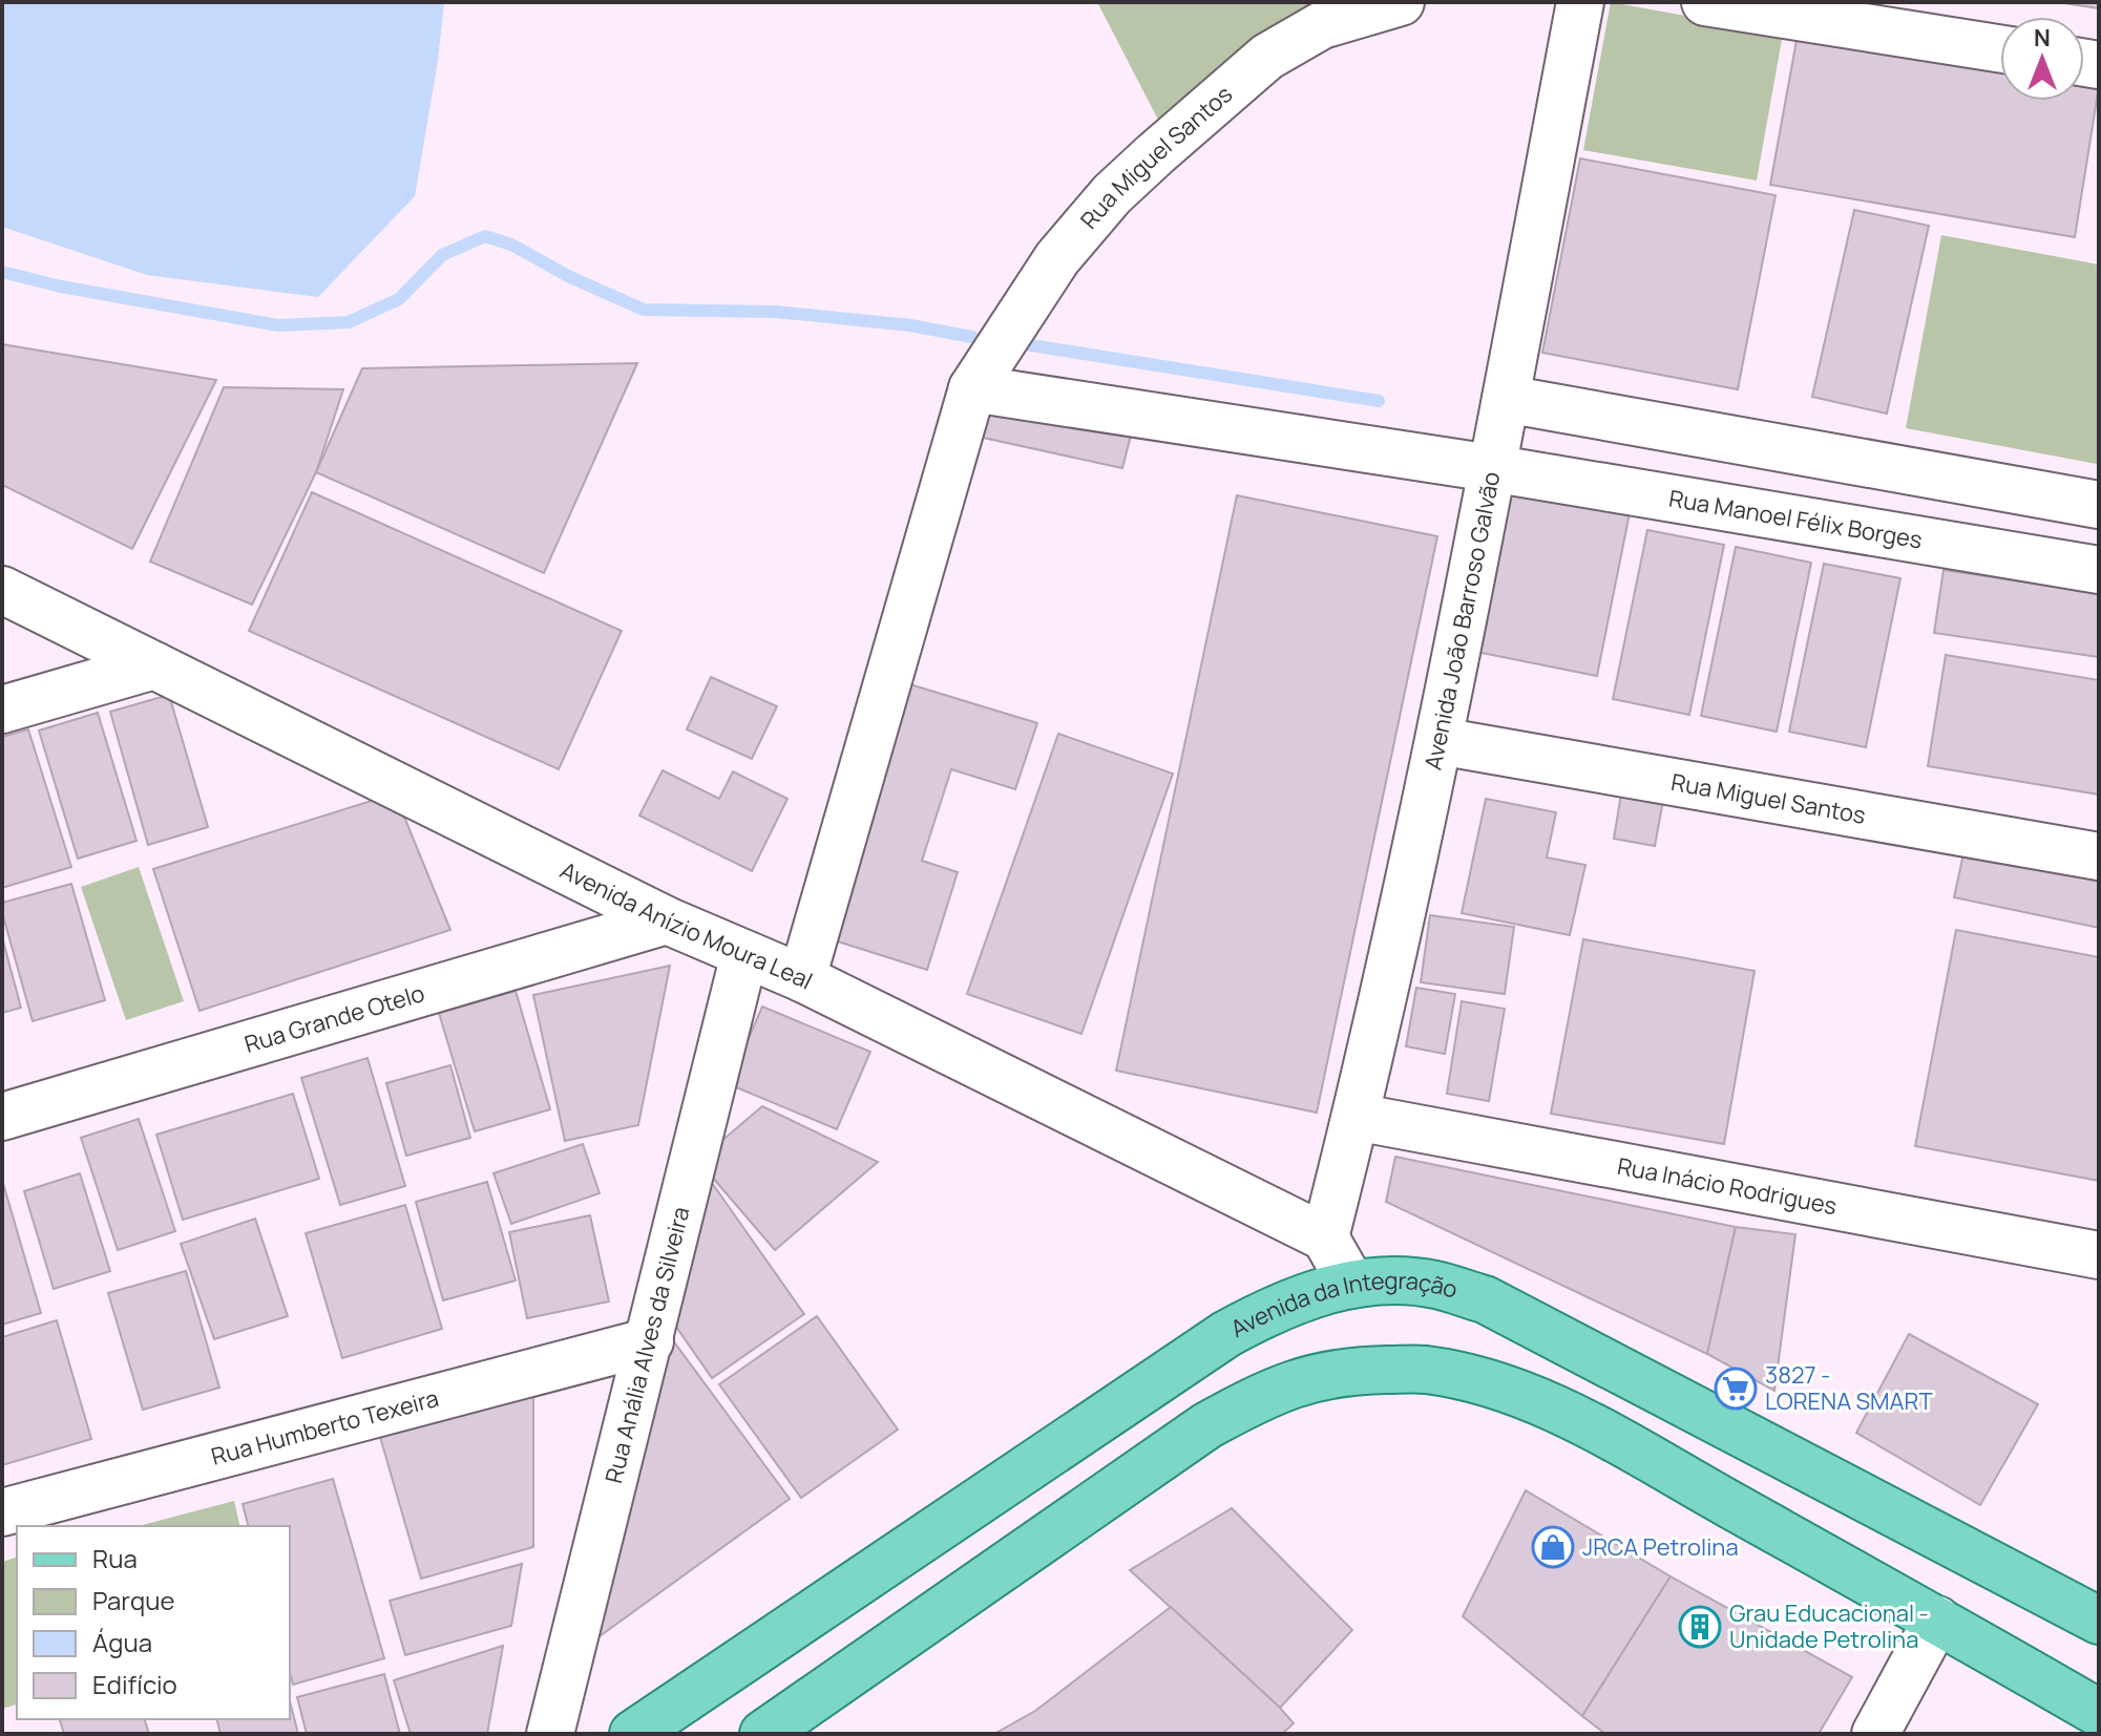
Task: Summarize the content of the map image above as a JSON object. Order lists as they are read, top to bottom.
{
  "streets": {
    "main road": ["Avenida da Integração"],
    "street": [
      "Rua Miguel Santos",
      "Rua Manoel Félix Borges",
      "Avenida João Barroso Galvão",
      "Avenida Anízio Moura Leal",
      "Rua Grande Otelo",
      "Rua Inácio Rodrigues",
      "Rua Anália Alves da Silveira",
      "Rua Humberto Texeira"
    ]
  },
  "crossings": [
    ["Rua Miguel Santos", "Rua Manoel Félix Borges"],
    ["Rua Miguel Santos", "Avenida João Barroso Galvão"],
    ["Rua Miguel Santos", "Avenida Anízio Moura Leal"],
    ["Rua Manoel Félix Borges", "Avenida João Barroso Galvão"],
    ["Avenida João Barroso Galvão", "Avenida Anízio Moura Leal"],
    ["Avenida João Barroso Galvão", "Rua Inácio Rodrigues"],
    ["Avenida Anízio Moura Leal", "Rua Grande Otelo"],
    ["Avenida Anízio Moura Leal", "Rua Anália Alves da Silveira"],
    ["Rua Anália Alves da Silveira", "Rua Humberto Texeira"]
  ],
  "places": {
    "supermarket": ["3827 - LORENA SMART"],
    "shop": ["JRCA Petrolina"],
    "building": ["Grau Educacional - Unidade Petrolina"]
  },
  "legend": [
    "Rua",
    "Parque",
    "Água",
    "Edifício"
  ],
  "north": "top"
}
